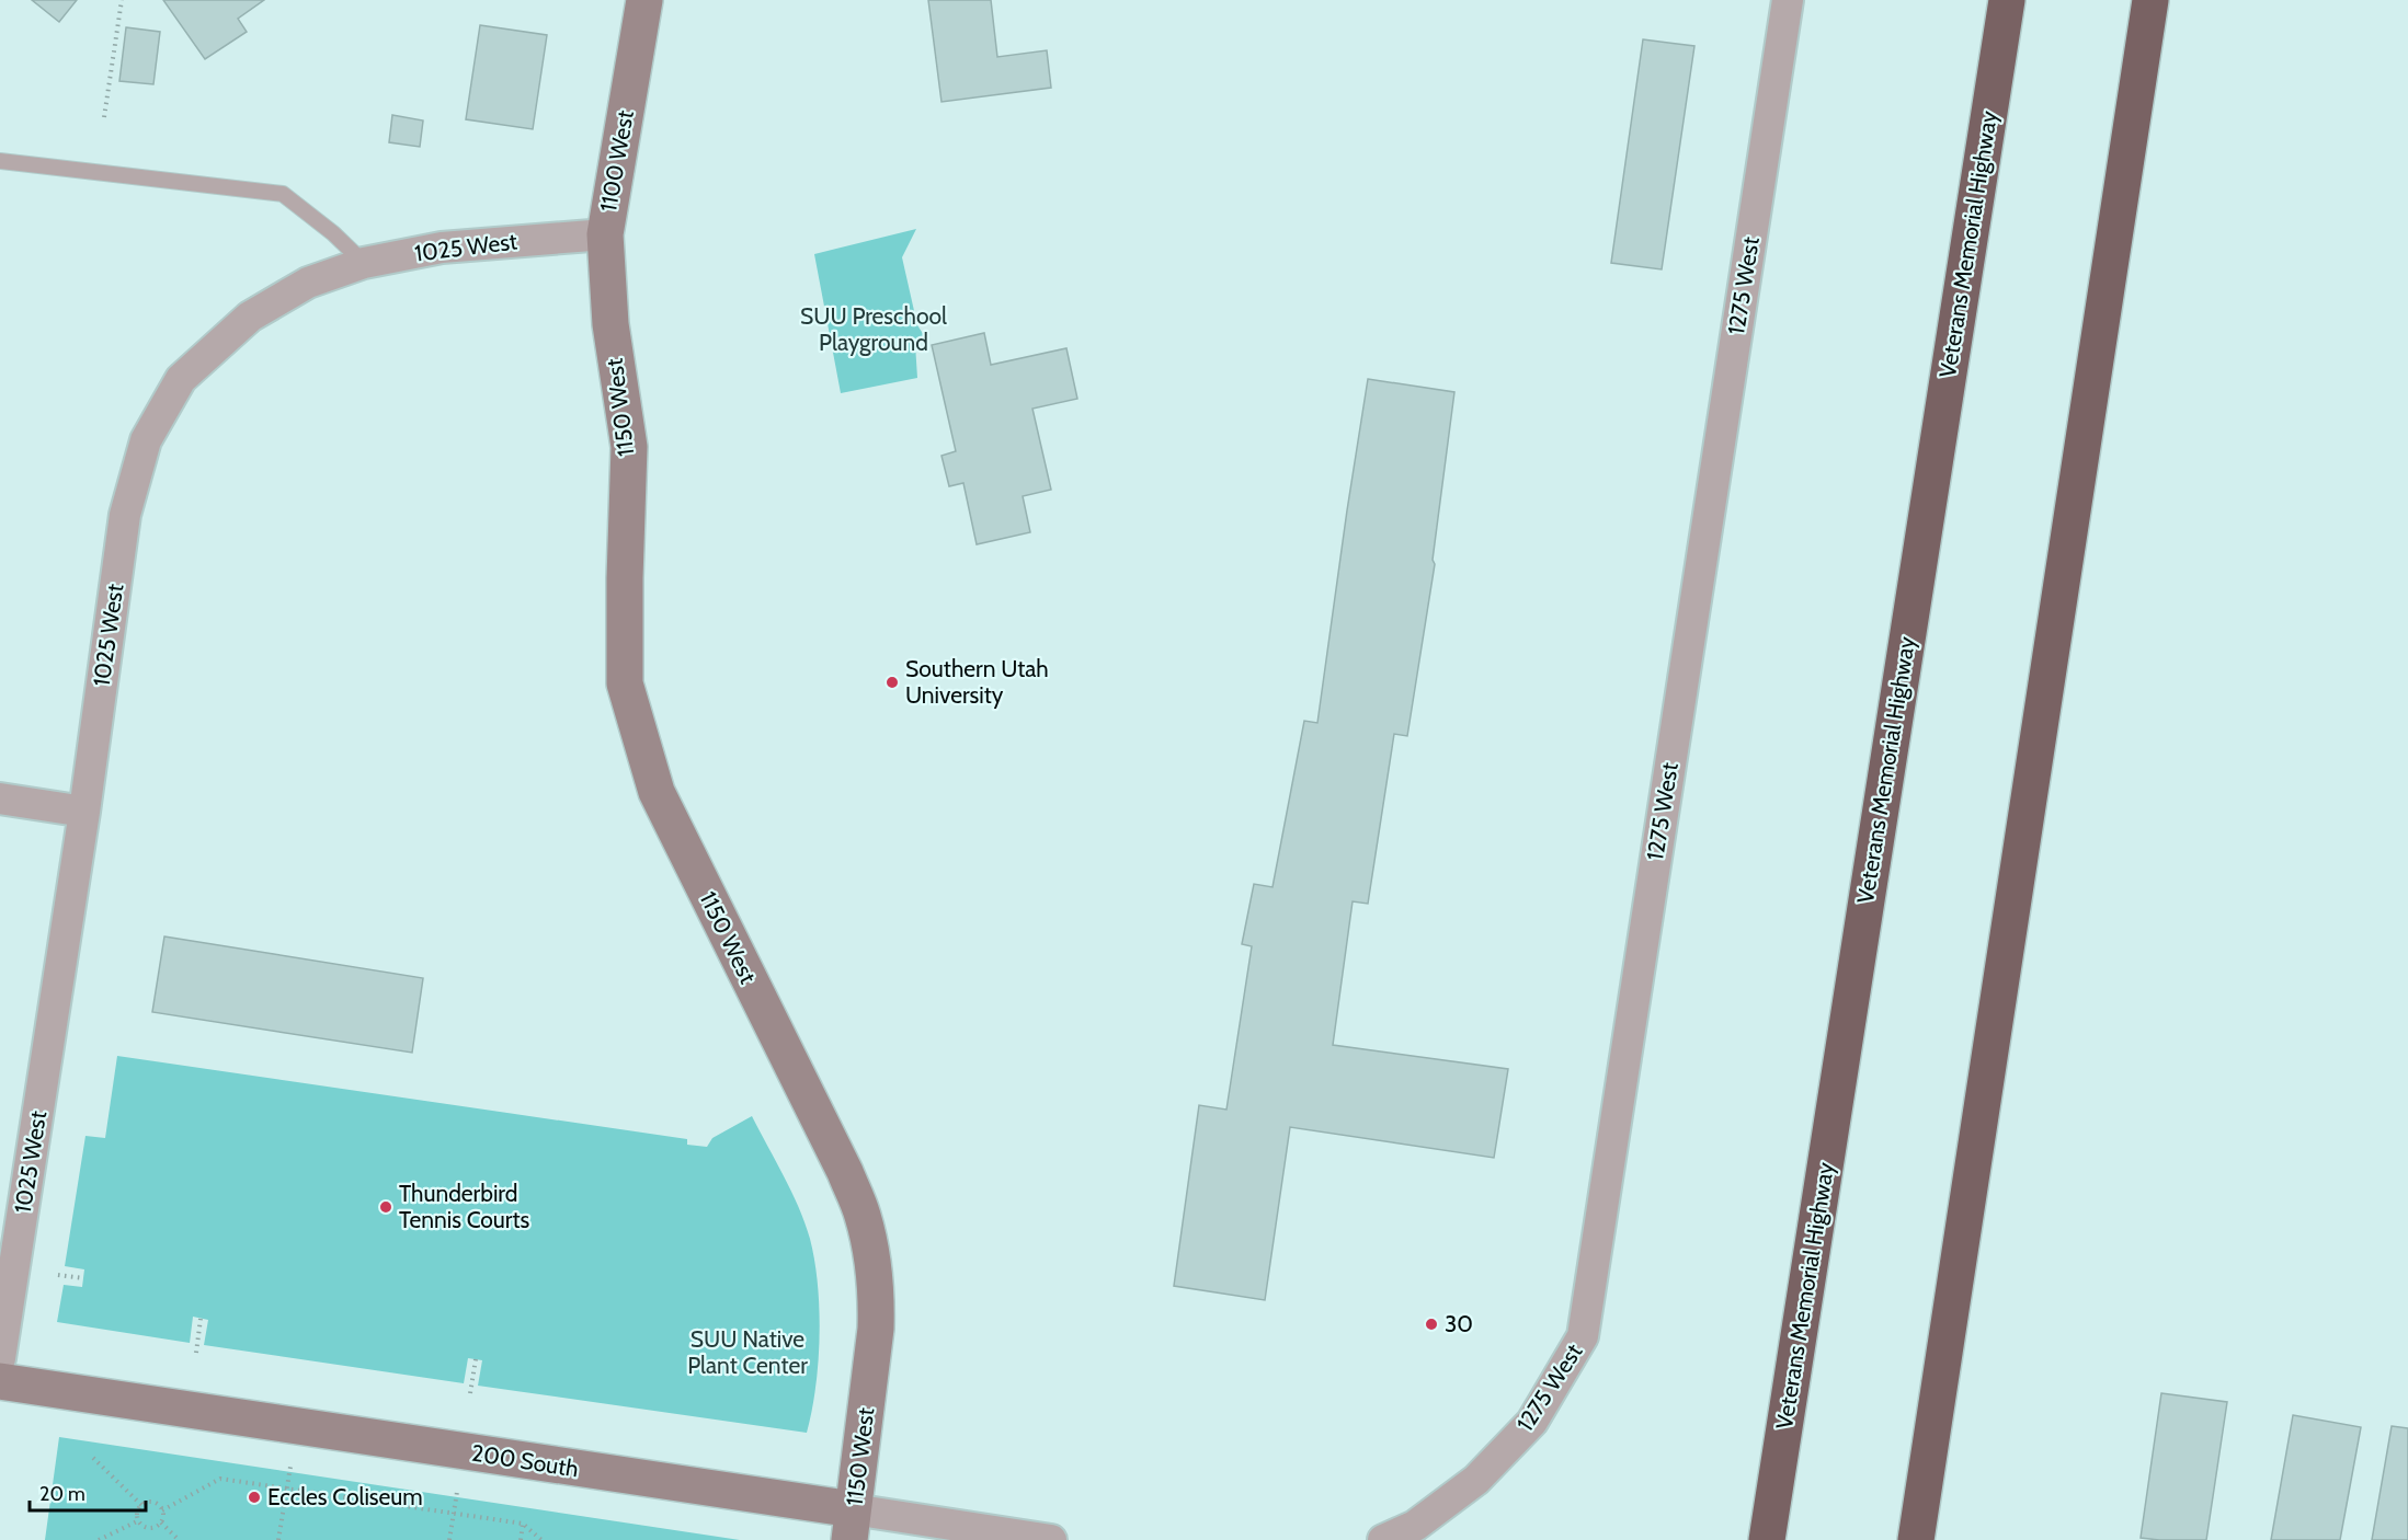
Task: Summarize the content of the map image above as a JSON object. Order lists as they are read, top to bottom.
{
  "streets": {
    "highway": ["Veterans Memorial Highway"],
    "street": [
      "1100 West",
      "1025 West",
      "1275 West",
      "1150 West",
      "200 South"
    ]
  },
  "crossings": [
    ["1100 West", "1025 West"],
    ["1100 West", "1150 West"],
    ["1150 West", "200 South"]
  ],
  "parks": ["SUU Preschool Playground", "SUU Native Plant Center"],
  "places": [
    "Southern Utah University",
    "Thunderbird Tennis Courts",
    "30",
    "Eccles Coliseum"
  ],
  "scale_bar": "20 m"
}
